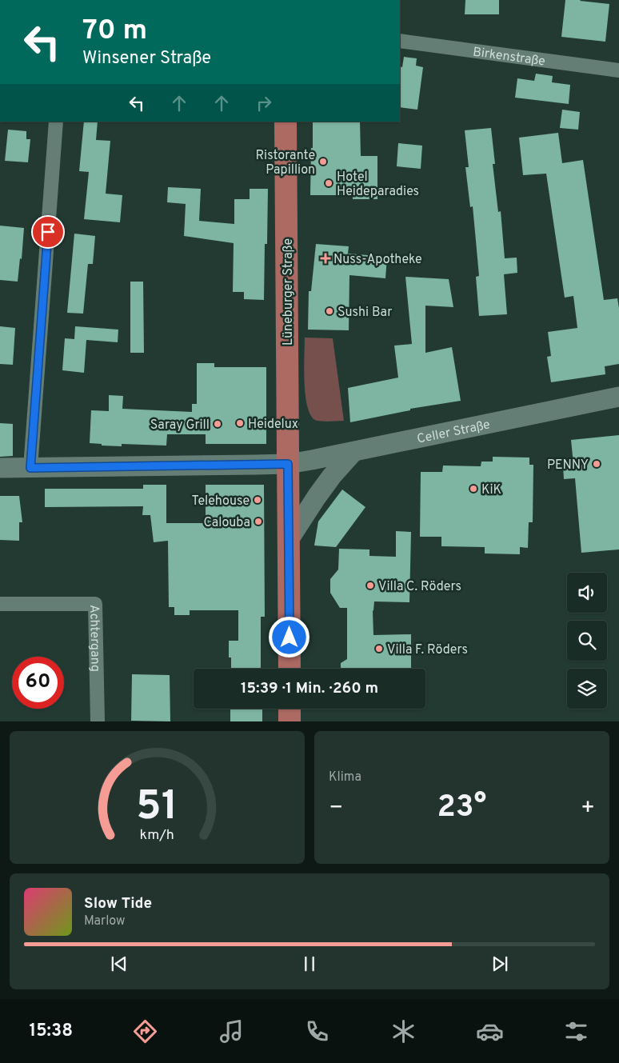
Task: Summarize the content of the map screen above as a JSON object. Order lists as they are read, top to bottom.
{
  "streets": {
    "main road": ["Lüneburger Straße", "Celler Straße"],
    "street": ["Birkenstraße", "Achtergang"]
  },
  "crossings": [
    ["Lüneburger Straße", "Celler Straße"]
  ],
  "places": {
    "other": [
      "Ristorante Papillion",
      "Hotel Heideparadies",
      "Sushi Bar",
      "Heidelux",
      "Saray Grill",
      "PENNY",
      "KiK",
      "Telehouse",
      "Calouba",
      "Villa C. Röders",
      "Villa F. Röders"
    ],
    "health": ["Nuss-Apotheke"]
  },
  "page": {
    "turn": ["70 m", "Winsener Straße"],
    "limit": "60",
    "trip": "15:39 · 1 Min. · 260 m",
    "tile": "Klima",
    "heat": ["−", "23°", "+"],
    "song": ["Slow Tide", "Marlow"],
    "tabs": "15:38",
    "gauge": ["51", "km/h"]
  }
}
